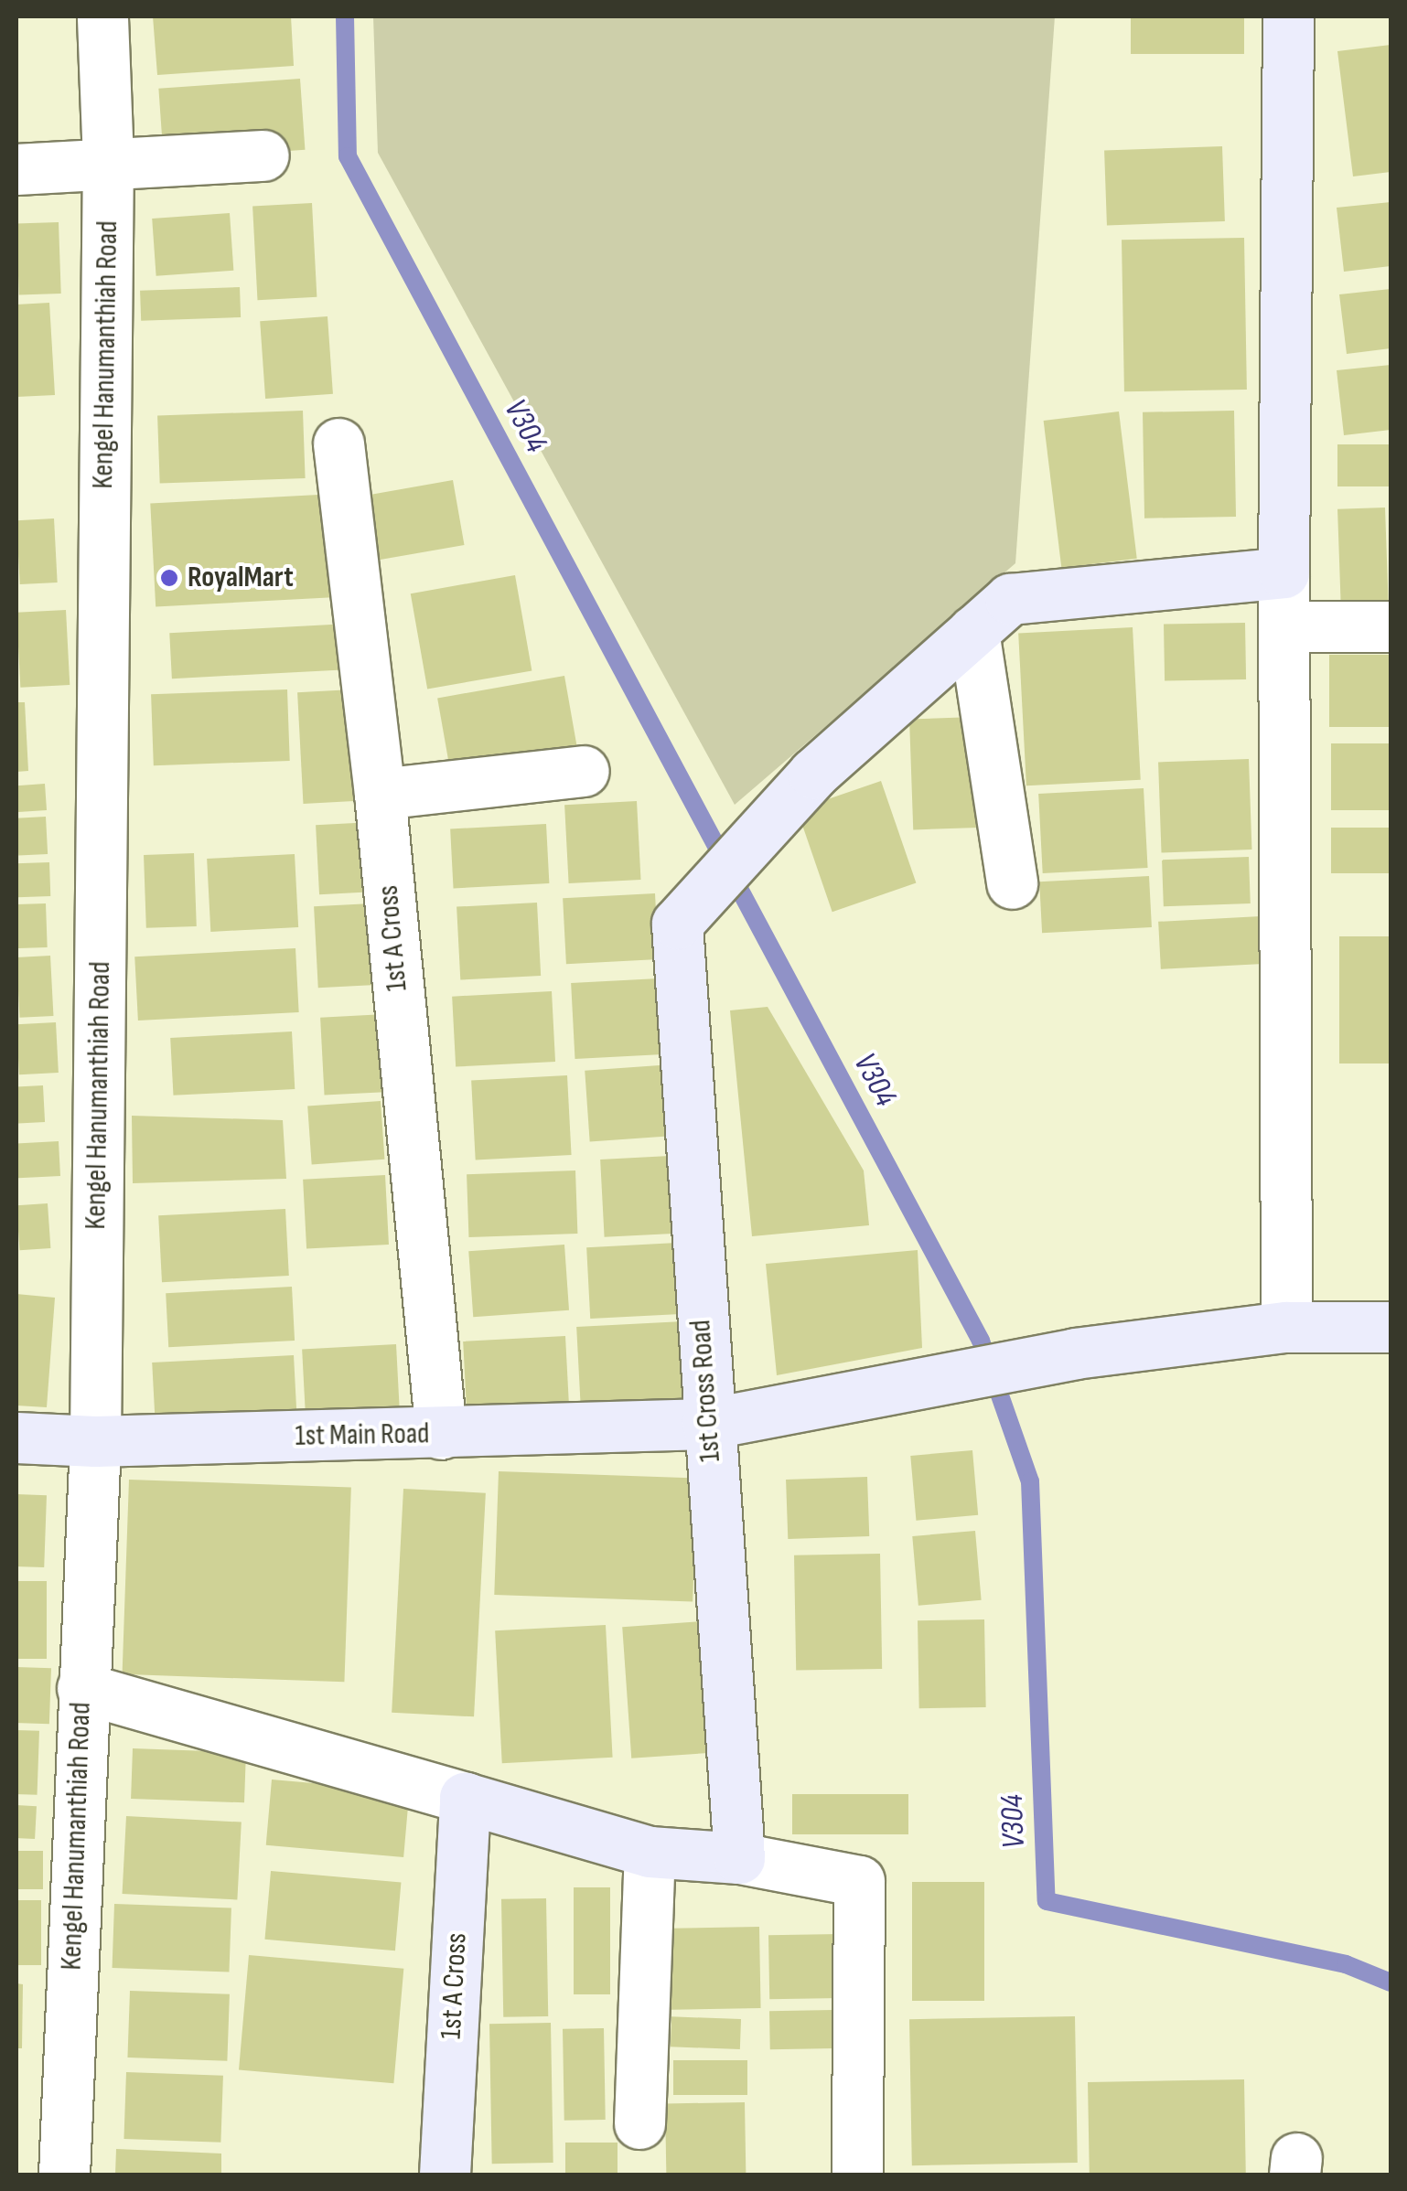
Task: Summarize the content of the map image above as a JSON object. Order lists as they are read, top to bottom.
{
  "streets": {
    "street": [
      "Kengel Hanumanthiah Road",
      "1st A Cross",
      "1st Cross Road",
      "1st Main Road"
    ]
  },
  "crossings": [
    ["Kengel Hanumanthiah Road", "1st Main Road"],
    ["1st A Cross", "1st Main Road"],
    ["1st Cross Road", "1st Main Road"]
  ],
  "water": ["V304"],
  "places": ["RoyalMart"]
}
